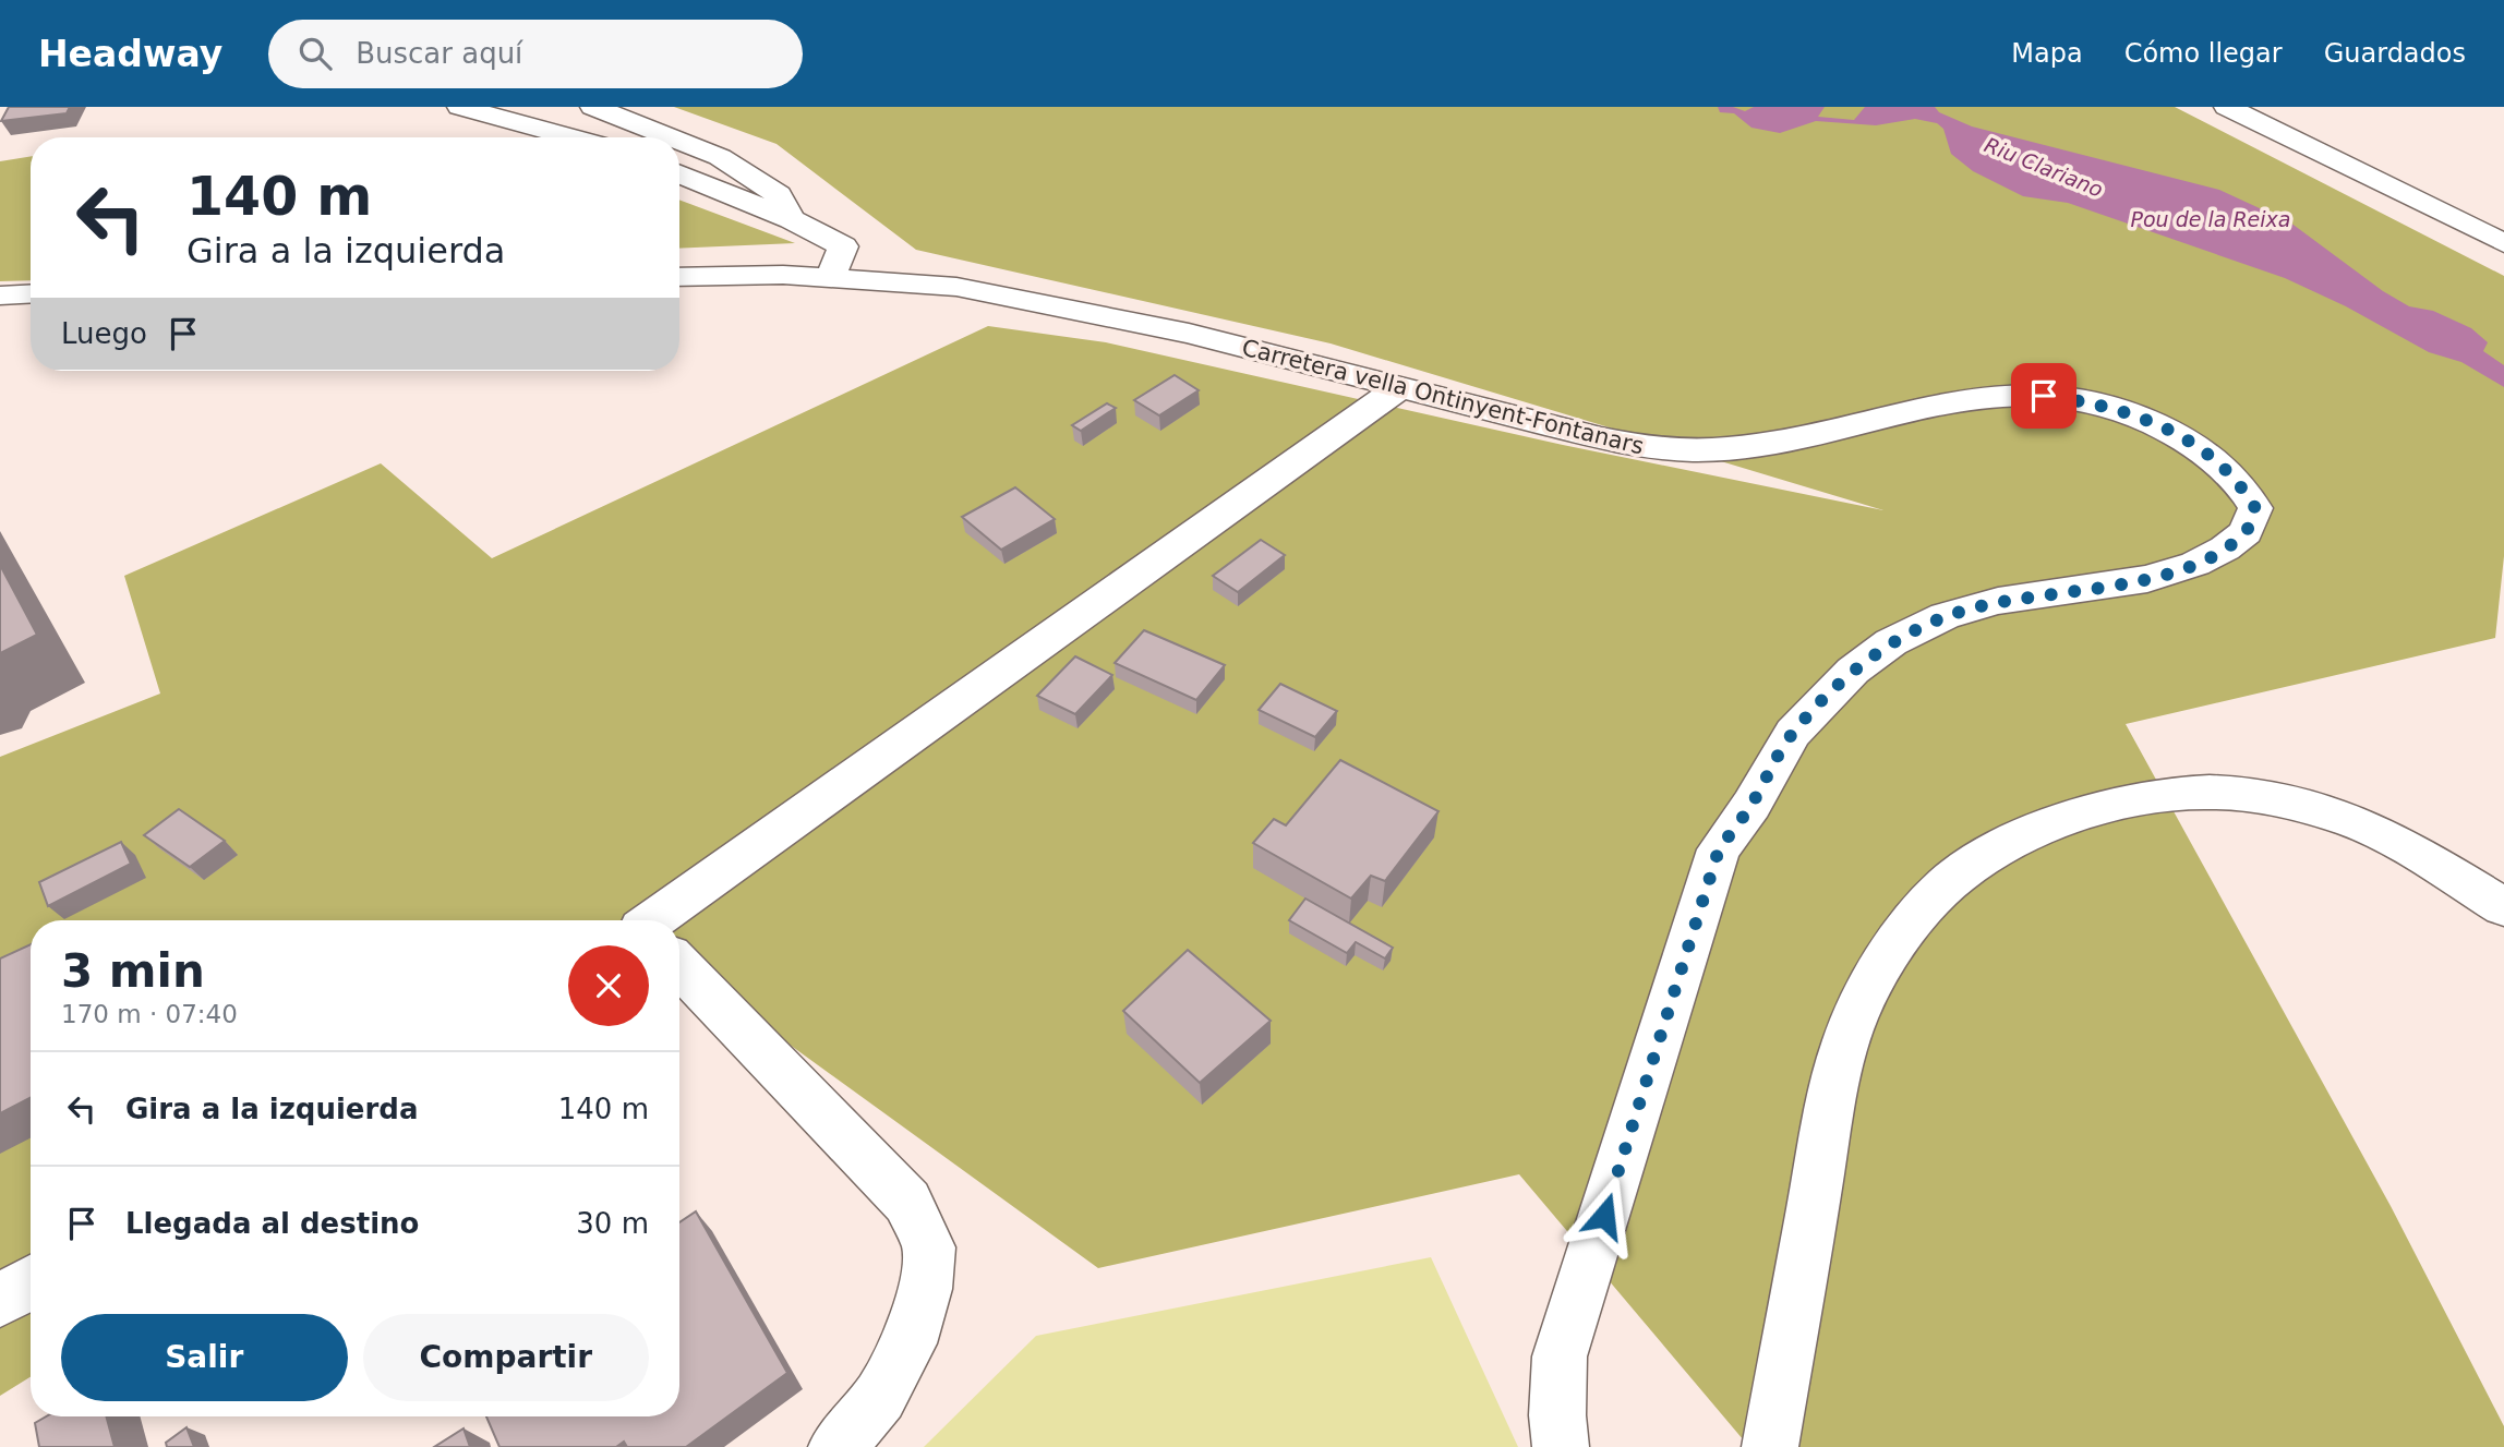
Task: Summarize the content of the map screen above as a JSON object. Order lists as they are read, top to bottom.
{
  "streets": {
    "street": ["Carretera vella Ontinyent-Fontanars"]
  },
  "water": ["Riu Clariano", "Pou de la Reixa"],
  "page": {
    "header": "Headway",
    "search": "Buscar aquí",
    "nav": ["Mapa", "Cómo llegar", "Guardados"],
    "turn": ["140 m", "Gira a la izquierda"],
    "then": "Luego",
    "heading": ["3 min", "170 m · 07:40"],
    "list": [
      {
        "name": "Gira a la izquierda",
        "value": "140 m"
      },
      {
        "name": "Llegada al destino",
        "value": "30 m"
      }
    ],
    "buttons": ["Salir", "Compartir"]
  }
}
